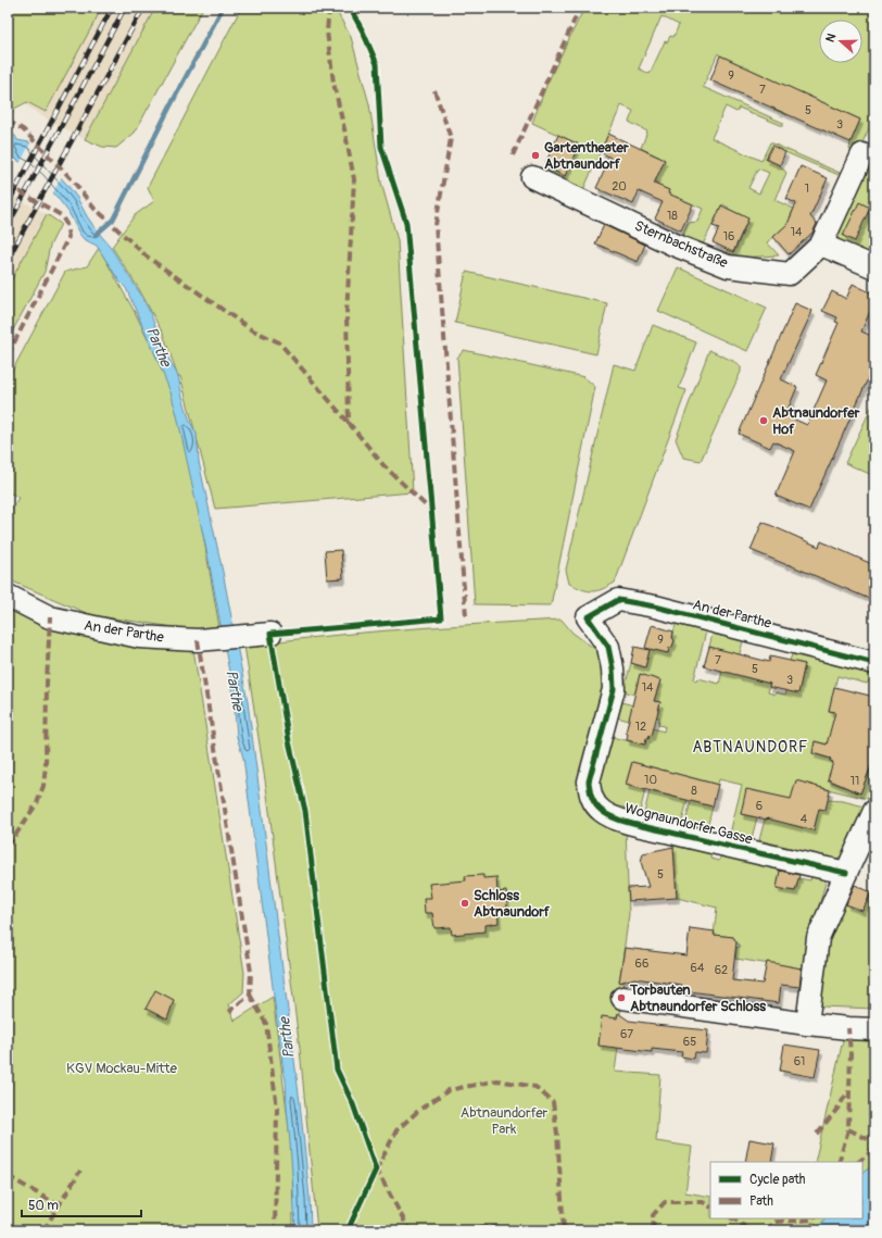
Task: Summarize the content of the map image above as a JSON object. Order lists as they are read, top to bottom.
{
  "streets": {
    "street": ["Sternbachstraße", "An der Parthe", "Wognaundorfer Gasse"]
  },
  "crossings": [
    ["An der Parthe", "Wognaundorfer Gasse"]
  ],
  "districts": ["ABTNAUNDORF"],
  "water": ["Parthe"],
  "parks": ["KGV Mockau-Mitte", "Abtnaundorfer Park"],
  "places": [
    "Gartentheater Abtnaundorf",
    "Abtnaundorfer Hof",
    "Schloss Abtnaundorf",
    "Torbauten Abtnaundorfer Schloss"
  ],
  "house_numbers": [
    "9",
    "7",
    "5",
    "3",
    "20",
    "1",
    "18",
    "14",
    "16",
    "9",
    "7",
    "5",
    "3",
    "14",
    "12",
    "10",
    "11",
    "8",
    "6",
    "4",
    "5",
    "66",
    "64",
    "62",
    "67",
    "65",
    "61"
  ],
  "legend": ["Cycle path", "Path"],
  "scale_bar": "50 m",
  "north": "left"
}
